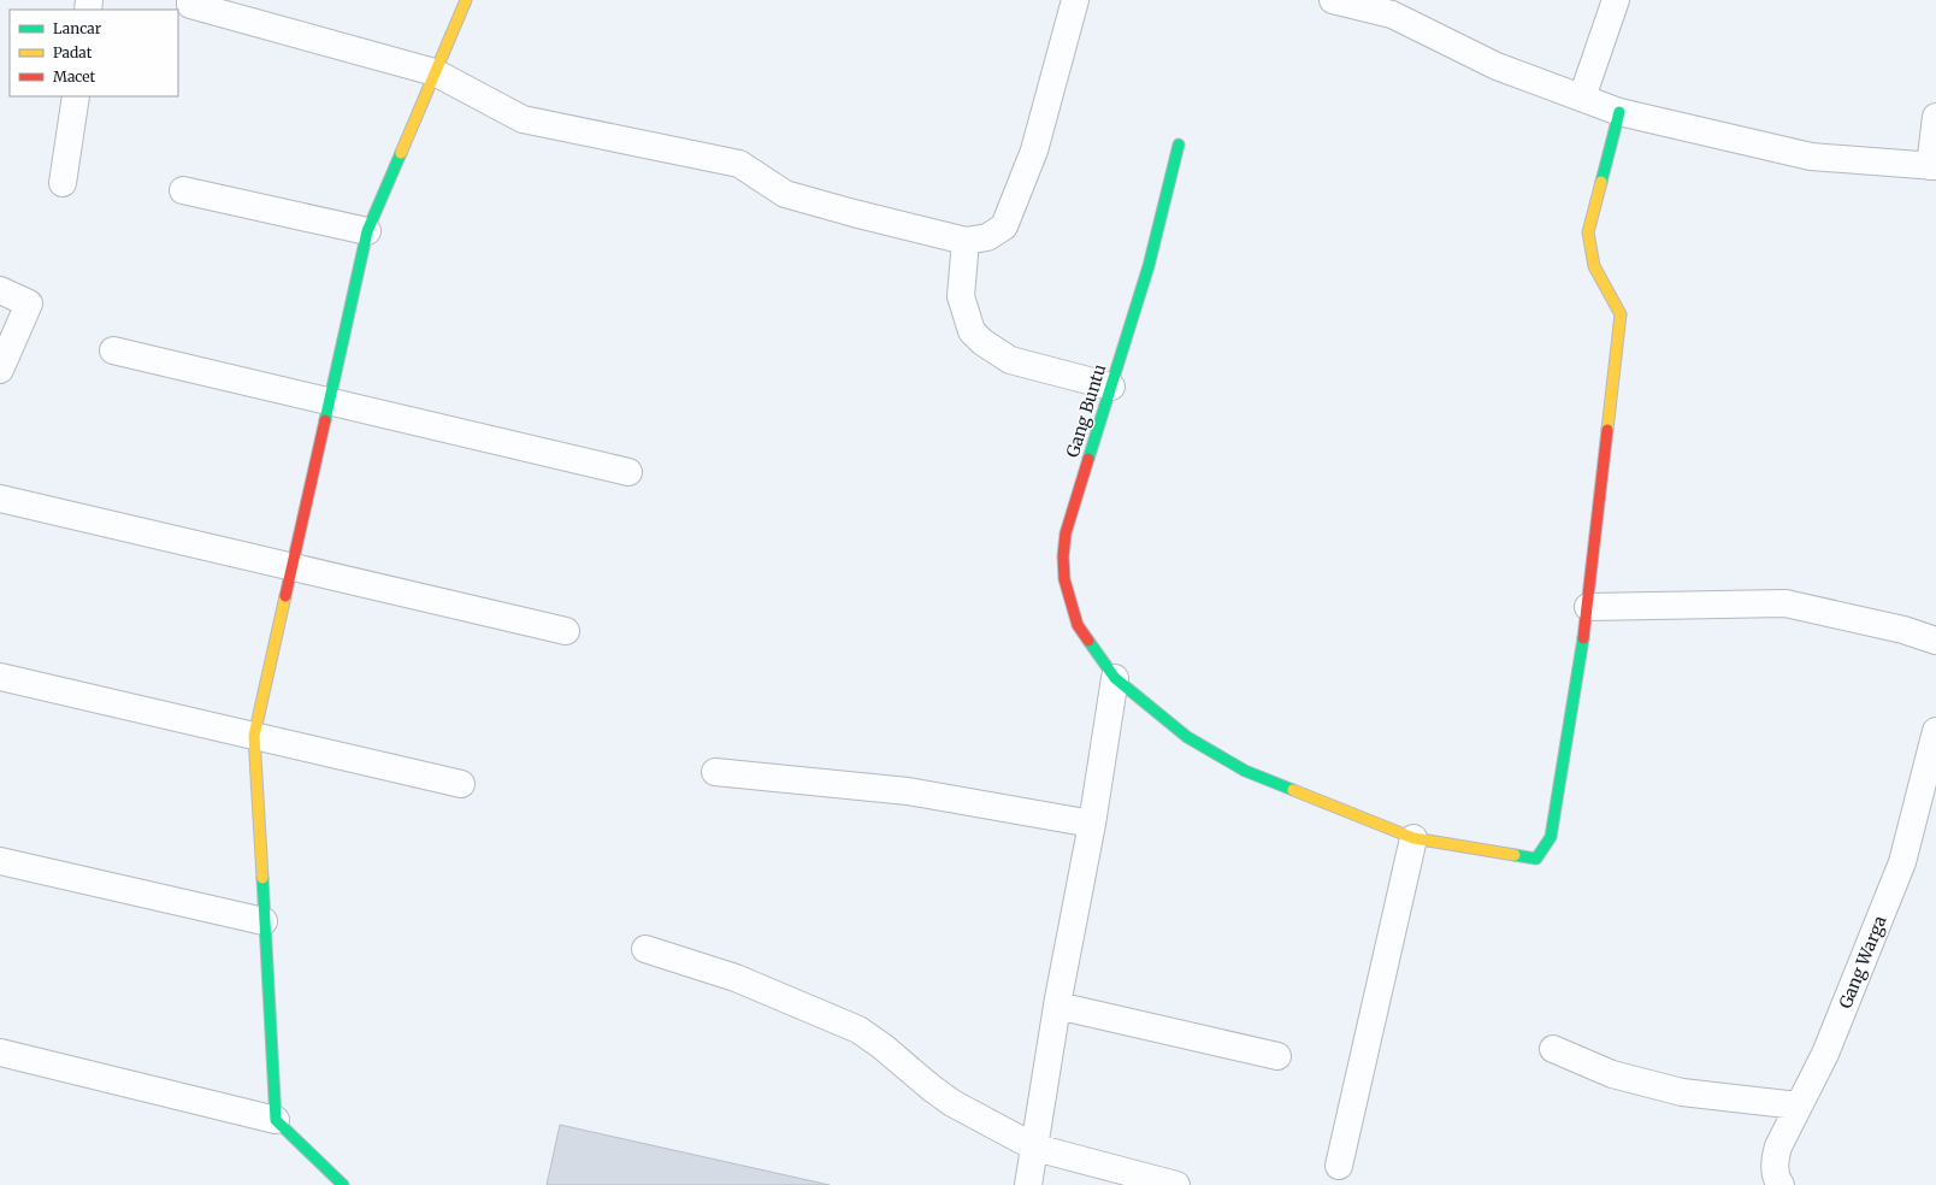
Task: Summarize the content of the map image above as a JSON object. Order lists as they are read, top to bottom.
{
  "streets": {
    "street": ["Gang Buntu", "Gang Warga"]
  },
  "legend": ["Lancar", "Padat", "Macet"]
}
